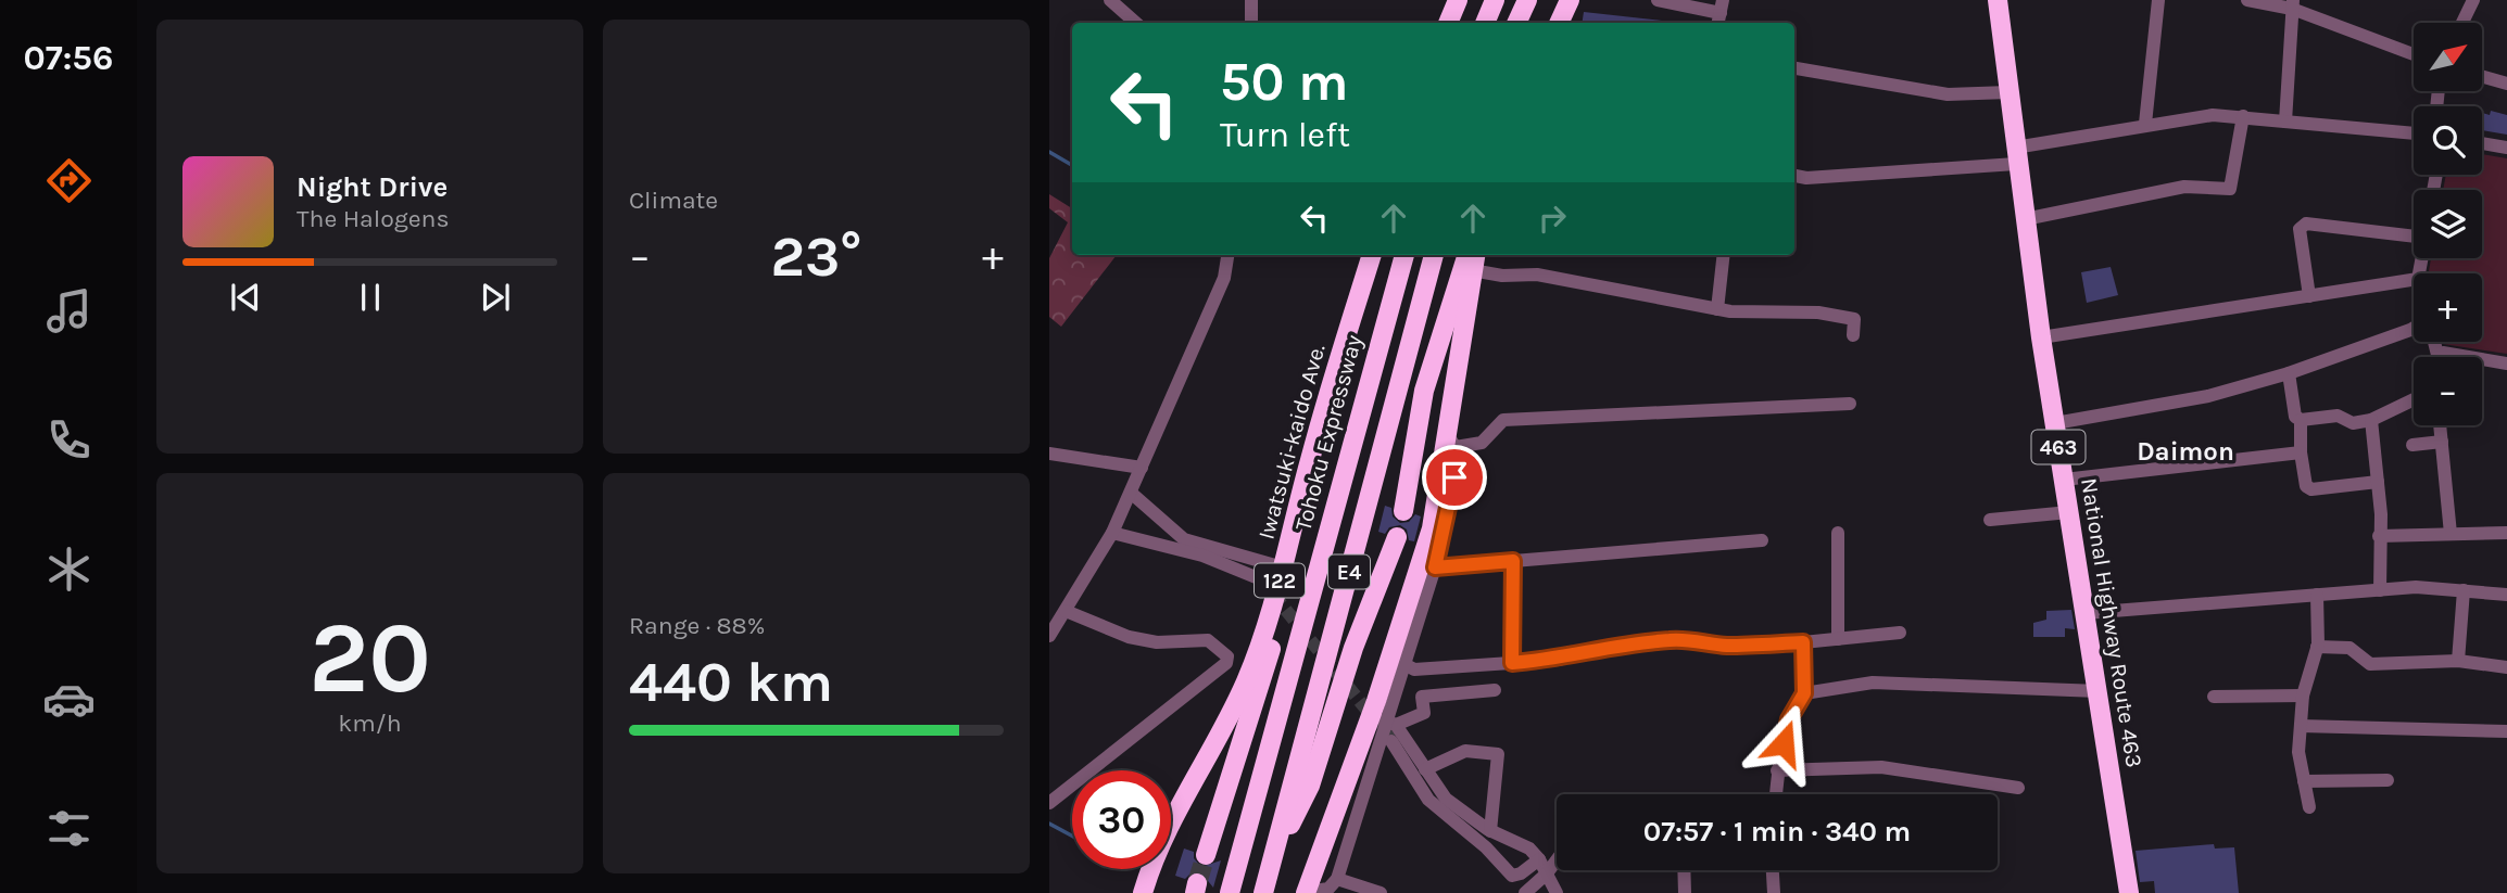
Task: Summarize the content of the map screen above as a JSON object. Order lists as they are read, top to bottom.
{
  "streets": {
    "highway": [
      "Tohoku Expressway",
      "Iwatsuki-kaido Ave.",
      "463",
      "E4",
      "122",
      "National Highway Route 463"
    ]
  },
  "districts": ["Daimon"],
  "north": "top right",
  "page": {
    "tabs": "07:56",
    "tile": [
      "Climate",
      ["20", "km/h"],
      ["Range · 88%", "440 km"]
    ],
    "map_buttons": ["+", "−"],
    "turn": ["50 m", "Turn left"],
    "song": ["Night Drive", "The Halogens"],
    "heat": ["−", "23°", "+"],
    "limit": "30",
    "trip": "07:57 · 1 min · 340 m"
  }
}
